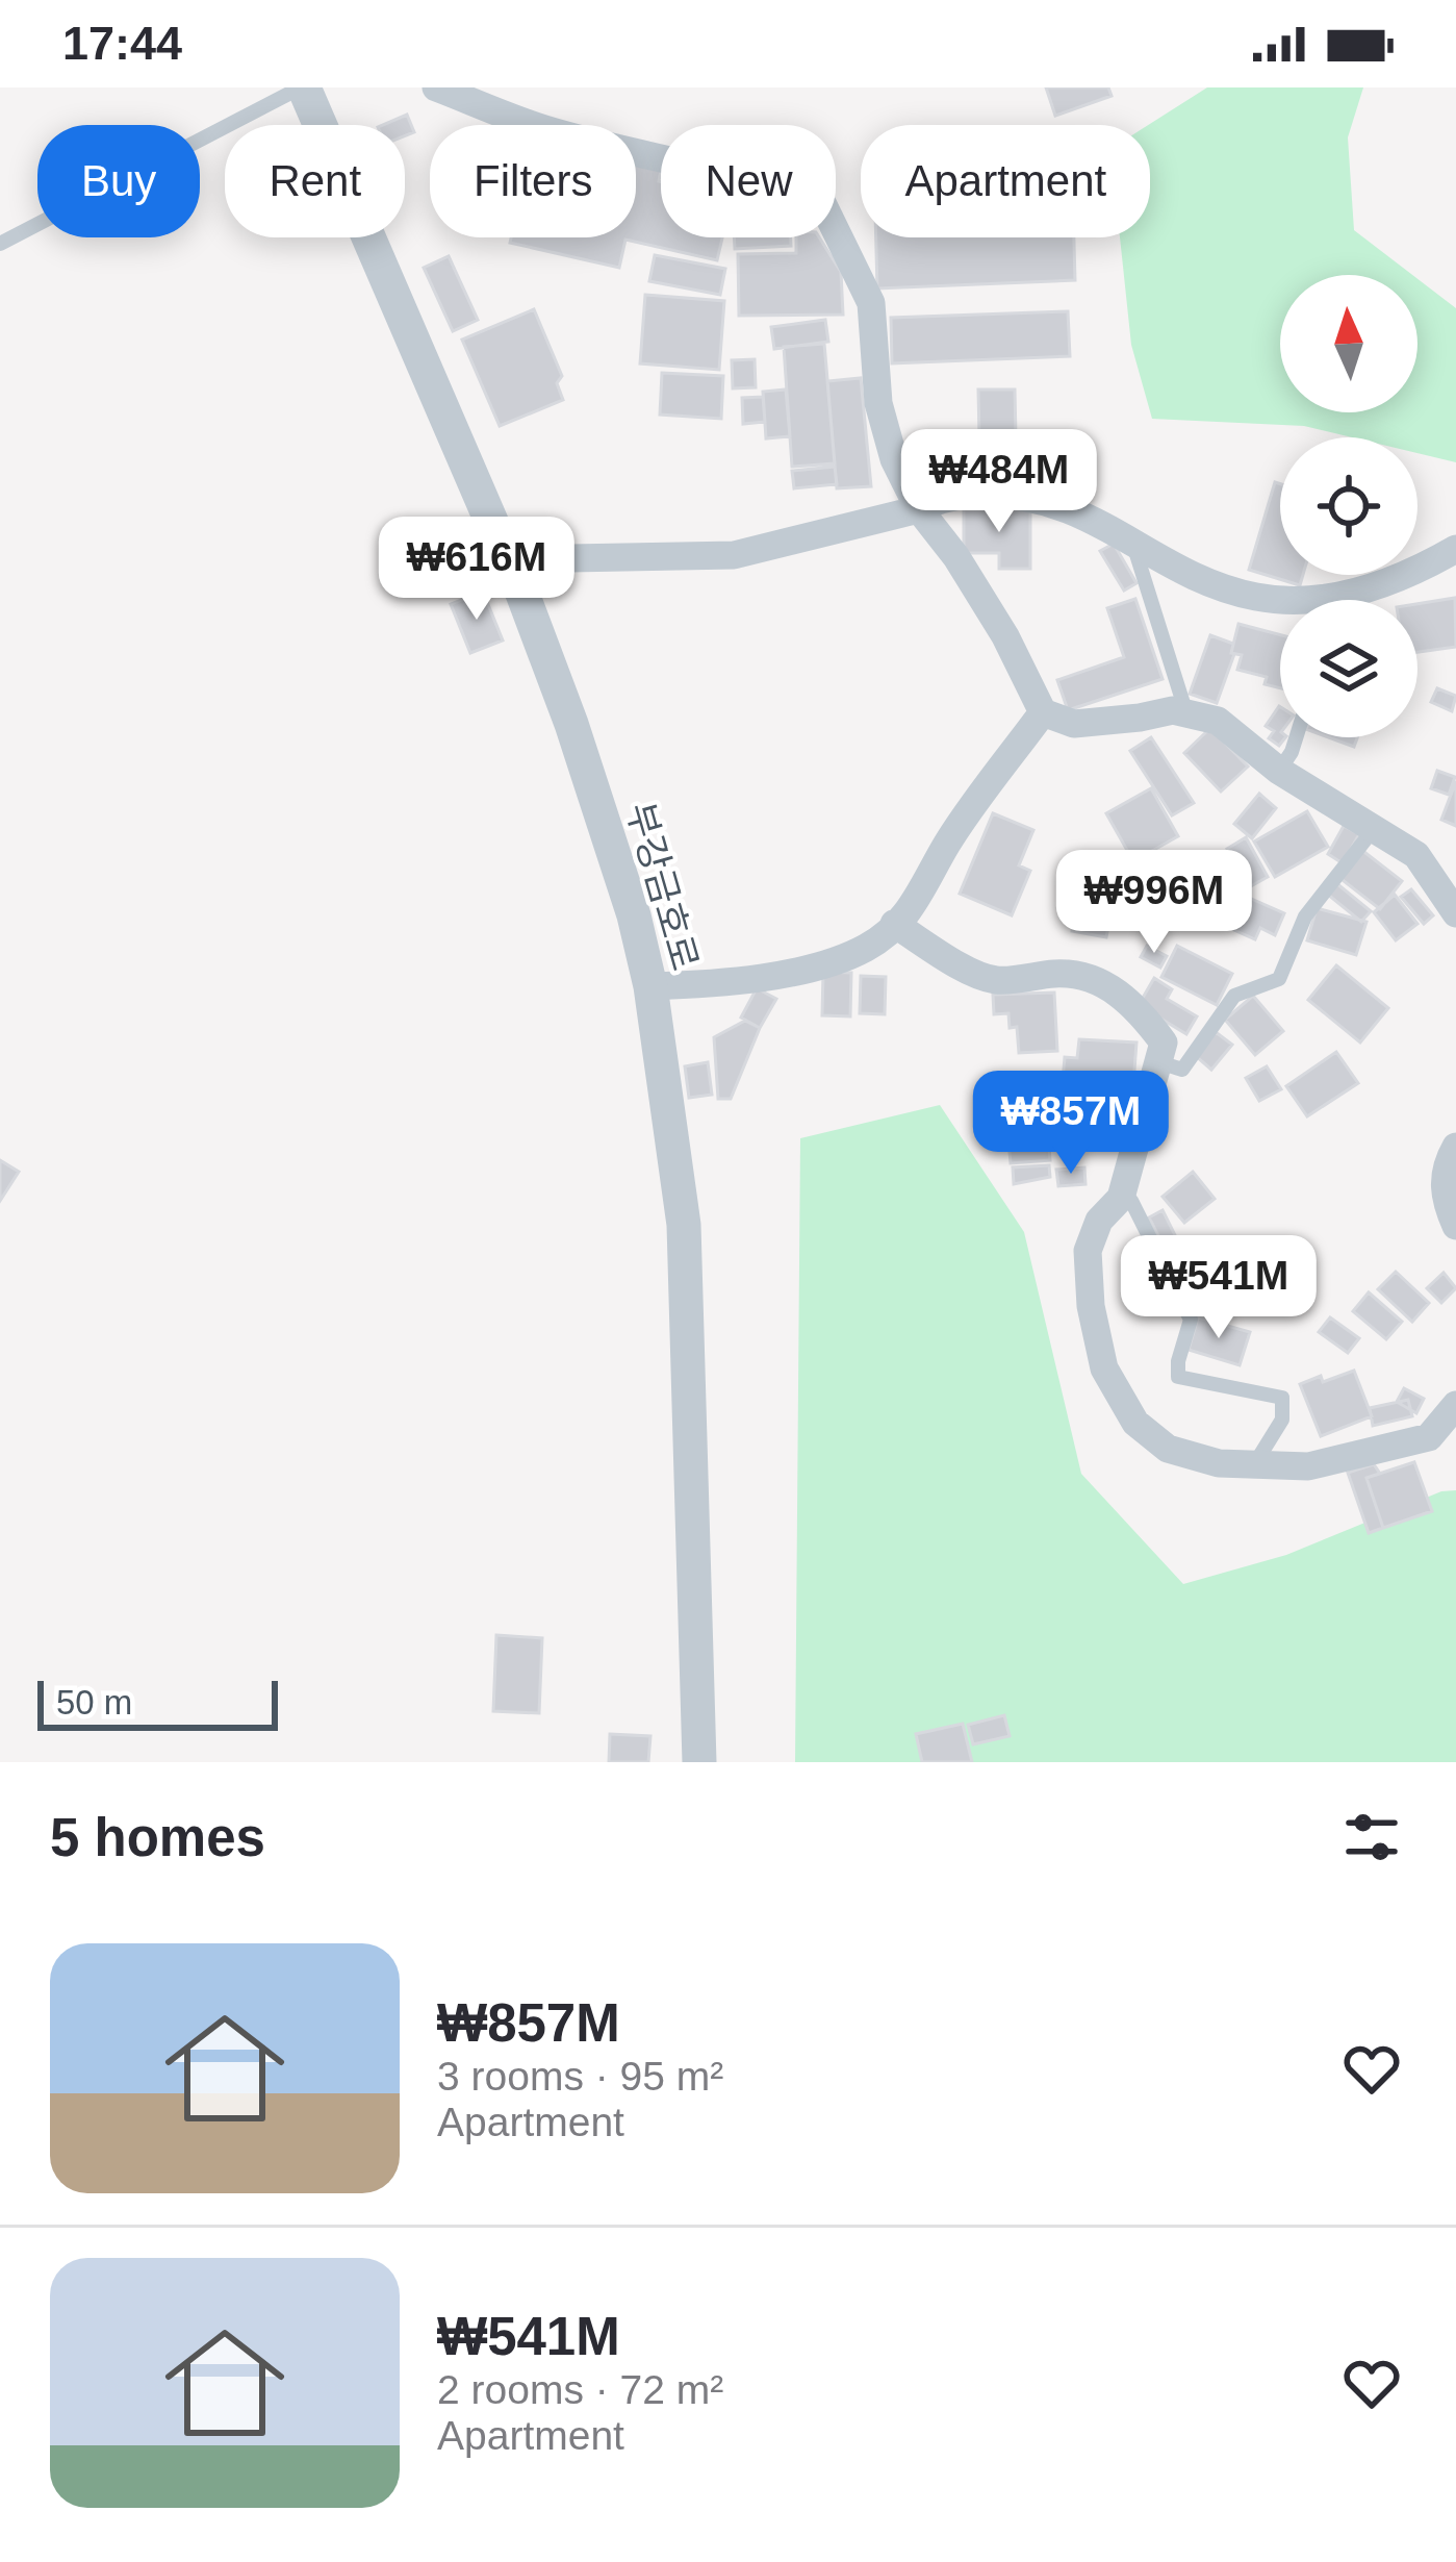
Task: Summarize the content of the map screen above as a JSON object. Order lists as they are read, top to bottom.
{
  "streets": {
    "street": ["부강금호로"]
  },
  "scale_bar": "50 m",
  "north": "top",
  "page": {
    "status": "17:44",
    "chip": [
      "Buy",
      "Rent",
      "Filters",
      "New",
      "Apartment"
    ],
    "price": [
      "₩484M",
      "₩616M",
      "₩996M",
      "₩857M",
      "₩541M"
    ],
    "scale": "50 m",
    "heading": "5 homes",
    "list": [
      {
        "name": "₩857M",
        "note": "3 rooms · 95 m² · Apartment"
      },
      {
        "name": "₩541M",
        "note": "2 rooms · 72 m² · Apartment"
      }
    ]
  }
}
